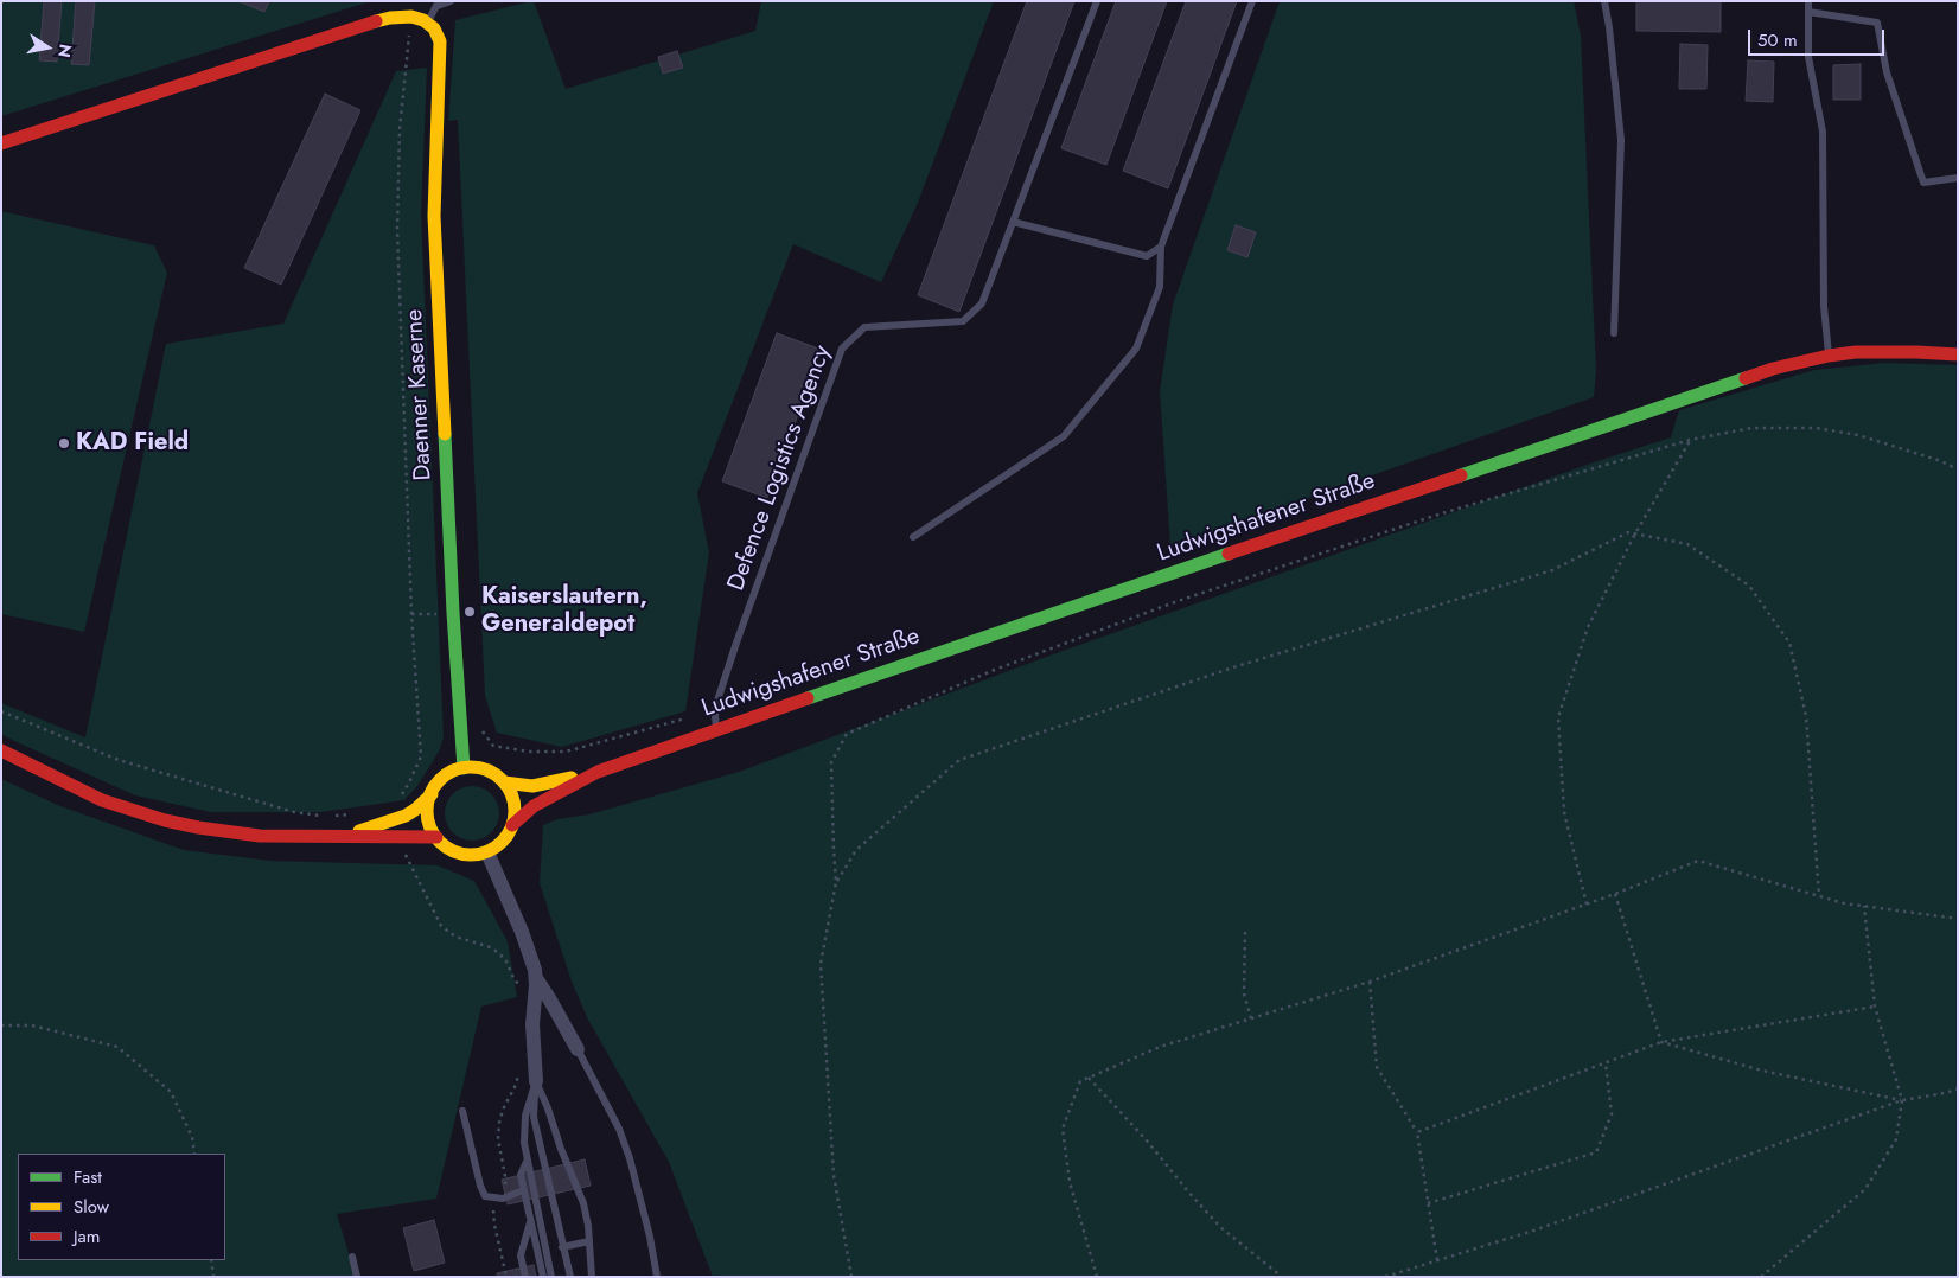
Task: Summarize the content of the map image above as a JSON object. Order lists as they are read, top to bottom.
{
  "streets": {
    "street": ["Daenner Kaserne", "Ludwigshafener Straße"],
    "lane": ["Defence Logistics Agency"]
  },
  "crossings": [
    ["Daenner Kaserne", "Ludwigshafener Straße"],
    ["Defence Logistics Agency", "Ludwigshafener Straße"]
  ],
  "places": ["KAD Field", "Kaiserslautern, Generaldepot"],
  "legend": ["Fast", "Slow", "Jam"],
  "scale_bar": "50 m",
  "north": "right"
}
